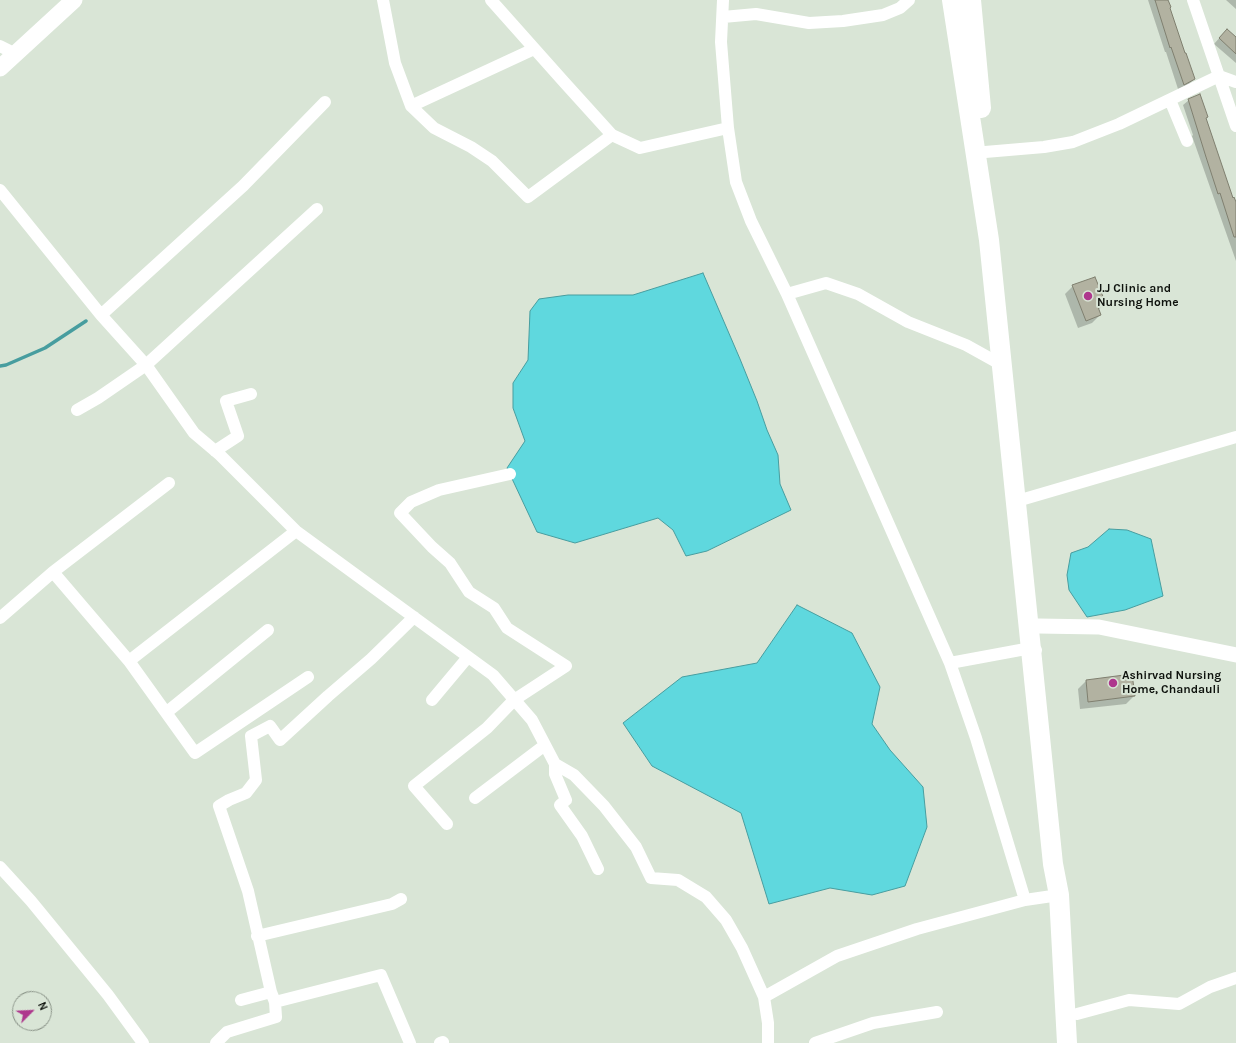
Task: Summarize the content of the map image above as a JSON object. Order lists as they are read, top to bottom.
{
  "places": ["J.J Clinic and Nursing Home", "Ashirvad Nursing Home, Chandauli"],
  "north": "top right"
}
